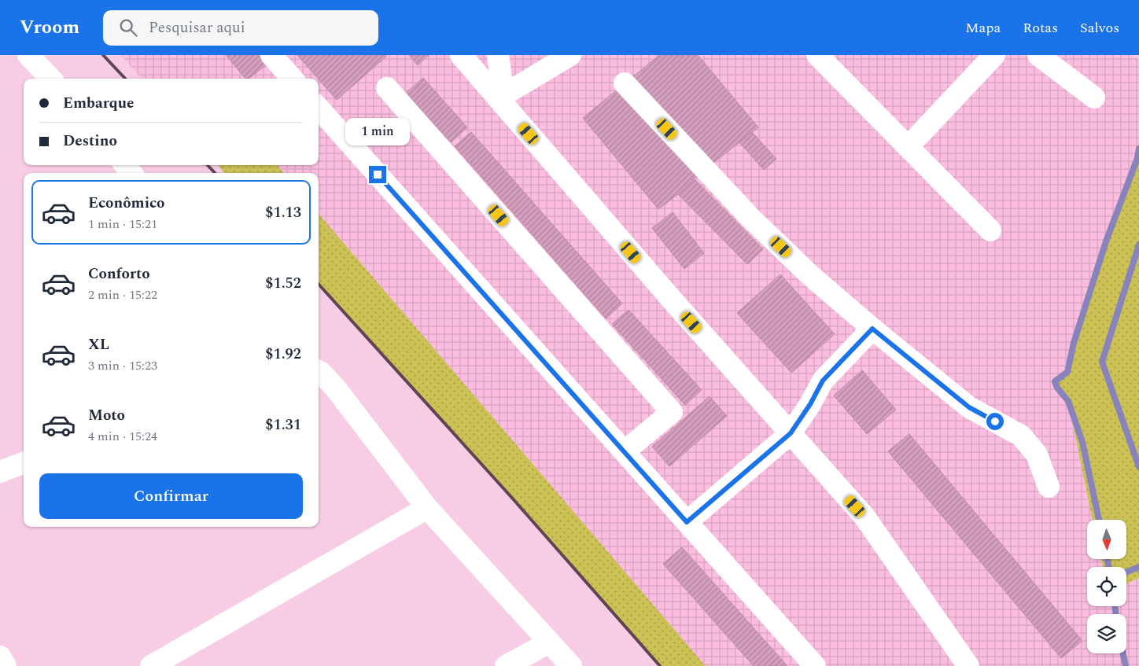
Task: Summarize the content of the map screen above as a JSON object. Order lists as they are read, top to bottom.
{
  "north": "bottom",
  "page": {
    "header": "Vroom",
    "search": "Pesquisar aqui",
    "nav": ["Mapa", "Rotas", "Salvos"],
    "banner": ["Embarque", "Destino"],
    "bubble": "1 min",
    "list": [
      {
        "name": "Econômico",
        "note": "1 min · 15:21",
        "value": "$1.13"
      },
      {
        "name": "Conforto",
        "note": "2 min · 15:22",
        "value": "$1.52"
      },
      {
        "name": "XL",
        "note": "3 min · 15:23",
        "value": "$1.92"
      },
      {
        "name": "Moto",
        "note": "4 min · 15:24",
        "value": "$1.31"
      }
    ],
    "buttons": "Confirmar"
  }
}
